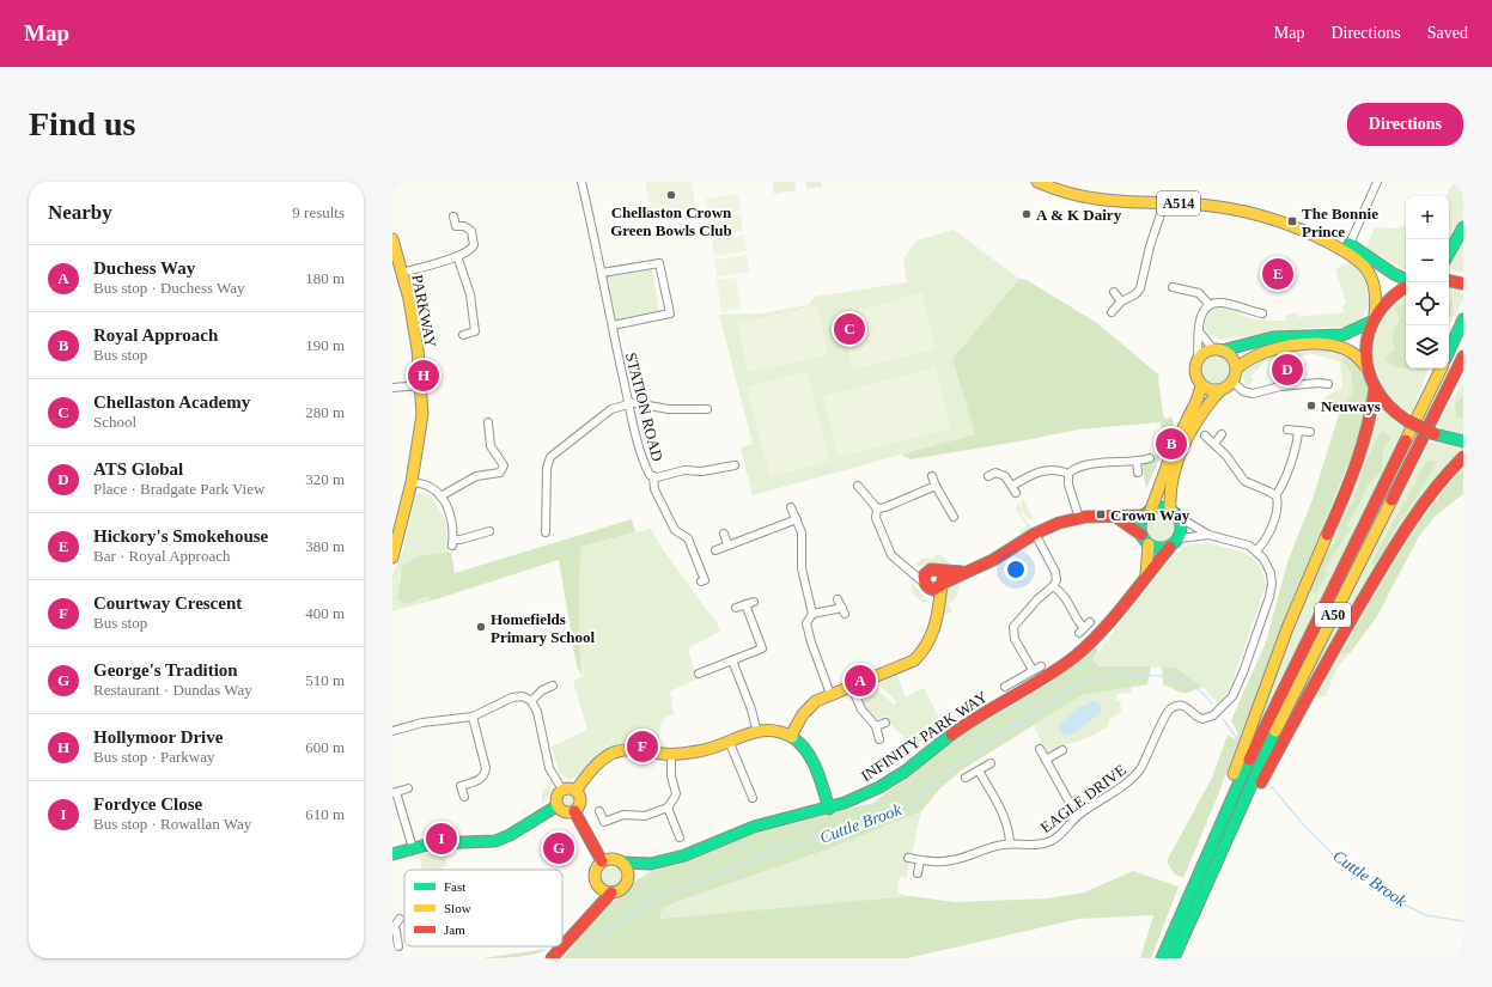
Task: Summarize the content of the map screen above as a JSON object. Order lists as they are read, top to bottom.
{
  "streets": {
    "main road": [
      "A514",
      "PARKWAY",
      "A50",
      "INFINITY PARK WAY"
    ],
    "street": ["STATION ROAD", "EAGLE DRIVE"]
  },
  "water": ["Cuttle Brook"],
  "places": {
    "other": [
      "Chellaston Crown Green Bowls Club",
      "A & K Dairy",
      "Neuways",
      "Homefields Primary School"
    ],
    "transit": ["The Bonnie Prince", "Crown Way"]
  },
  "legend": ["Fast", "Slow", "Jam"],
  "page": {
    "header": "Map",
    "nav": ["Map", "Directions", "Saved"],
    "buttons": "Directions",
    "title": "Find us",
    "heading": ["Nearby", "9 results"],
    "map_buttons": ["+", "−"],
    "list": [
      {
        "mark": "A",
        "name": "Duchess Way",
        "note": "Bus stop · Duchess Way",
        "value": "180 m"
      },
      {
        "mark": "B",
        "name": "Royal Approach",
        "note": "Bus stop",
        "value": "190 m"
      },
      {
        "mark": "C",
        "name": "Chellaston Academy",
        "note": "School",
        "value": "280 m"
      },
      {
        "mark": "D",
        "name": "ATS Global",
        "note": "Place · Bradgate Park View",
        "value": "320 m"
      },
      {
        "mark": "E",
        "name": "Hickory's Smokehouse",
        "note": "Bar · Royal Approach",
        "value": "380 m"
      },
      {
        "mark": "F",
        "name": "Courtway Crescent",
        "note": "Bus stop",
        "value": "400 m"
      },
      {
        "mark": "G",
        "name": "George's Tradition",
        "note": "Restaurant · Dundas Way",
        "value": "510 m"
      },
      {
        "mark": "H",
        "name": "Hollymoor Drive",
        "note": "Bus stop · Parkway",
        "value": "600 m"
      },
      {
        "mark": "I",
        "name": "Fordyce Close",
        "note": "Bus stop · Rowallan Way",
        "value": "610 m"
      }
    ],
    "pins": [
      "E",
      "C",
      "D",
      "H",
      "B",
      "A",
      "F",
      "I",
      "G"
    ]
  }
}
